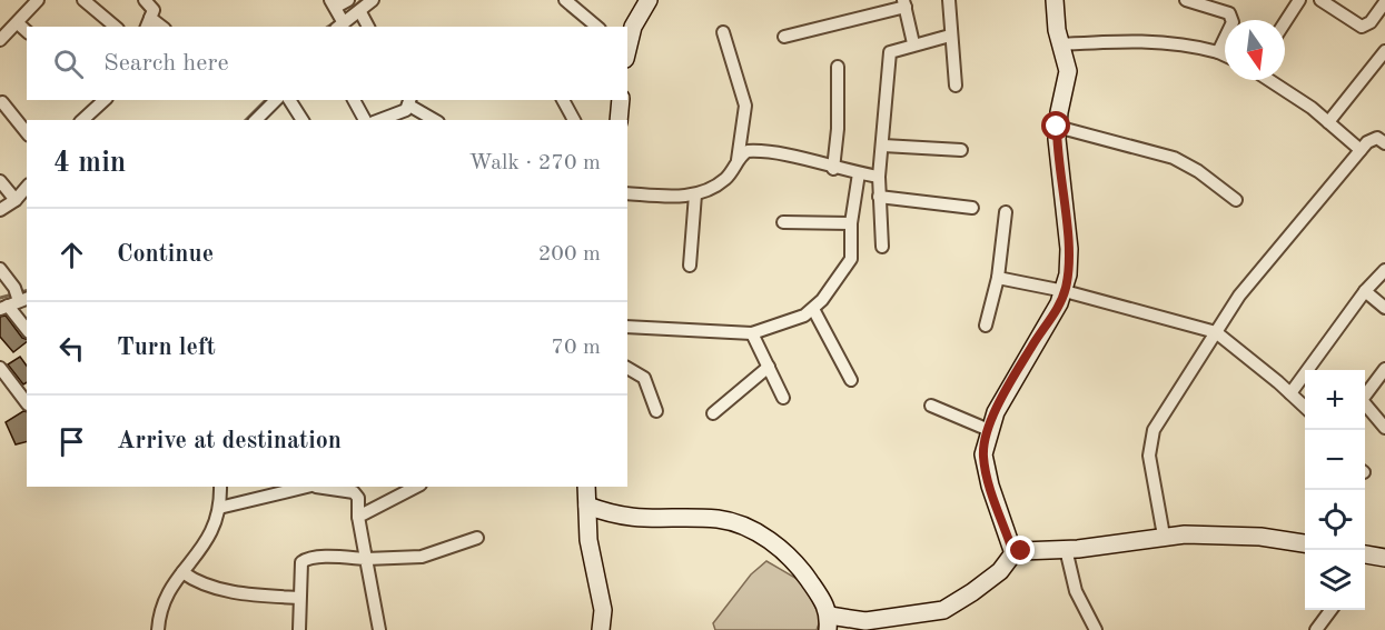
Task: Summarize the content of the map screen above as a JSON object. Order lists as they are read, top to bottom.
{
  "north": "bottom",
  "page": {
    "search": "Search here",
    "heading": ["4 min", "Walk · 270 m"],
    "list": [
      ["Continue", "200 m"],
      ["Turn left", "70 m"],
      "Arrive at destination"
    ],
    "map_buttons": ["+", "−"]
  }
}
